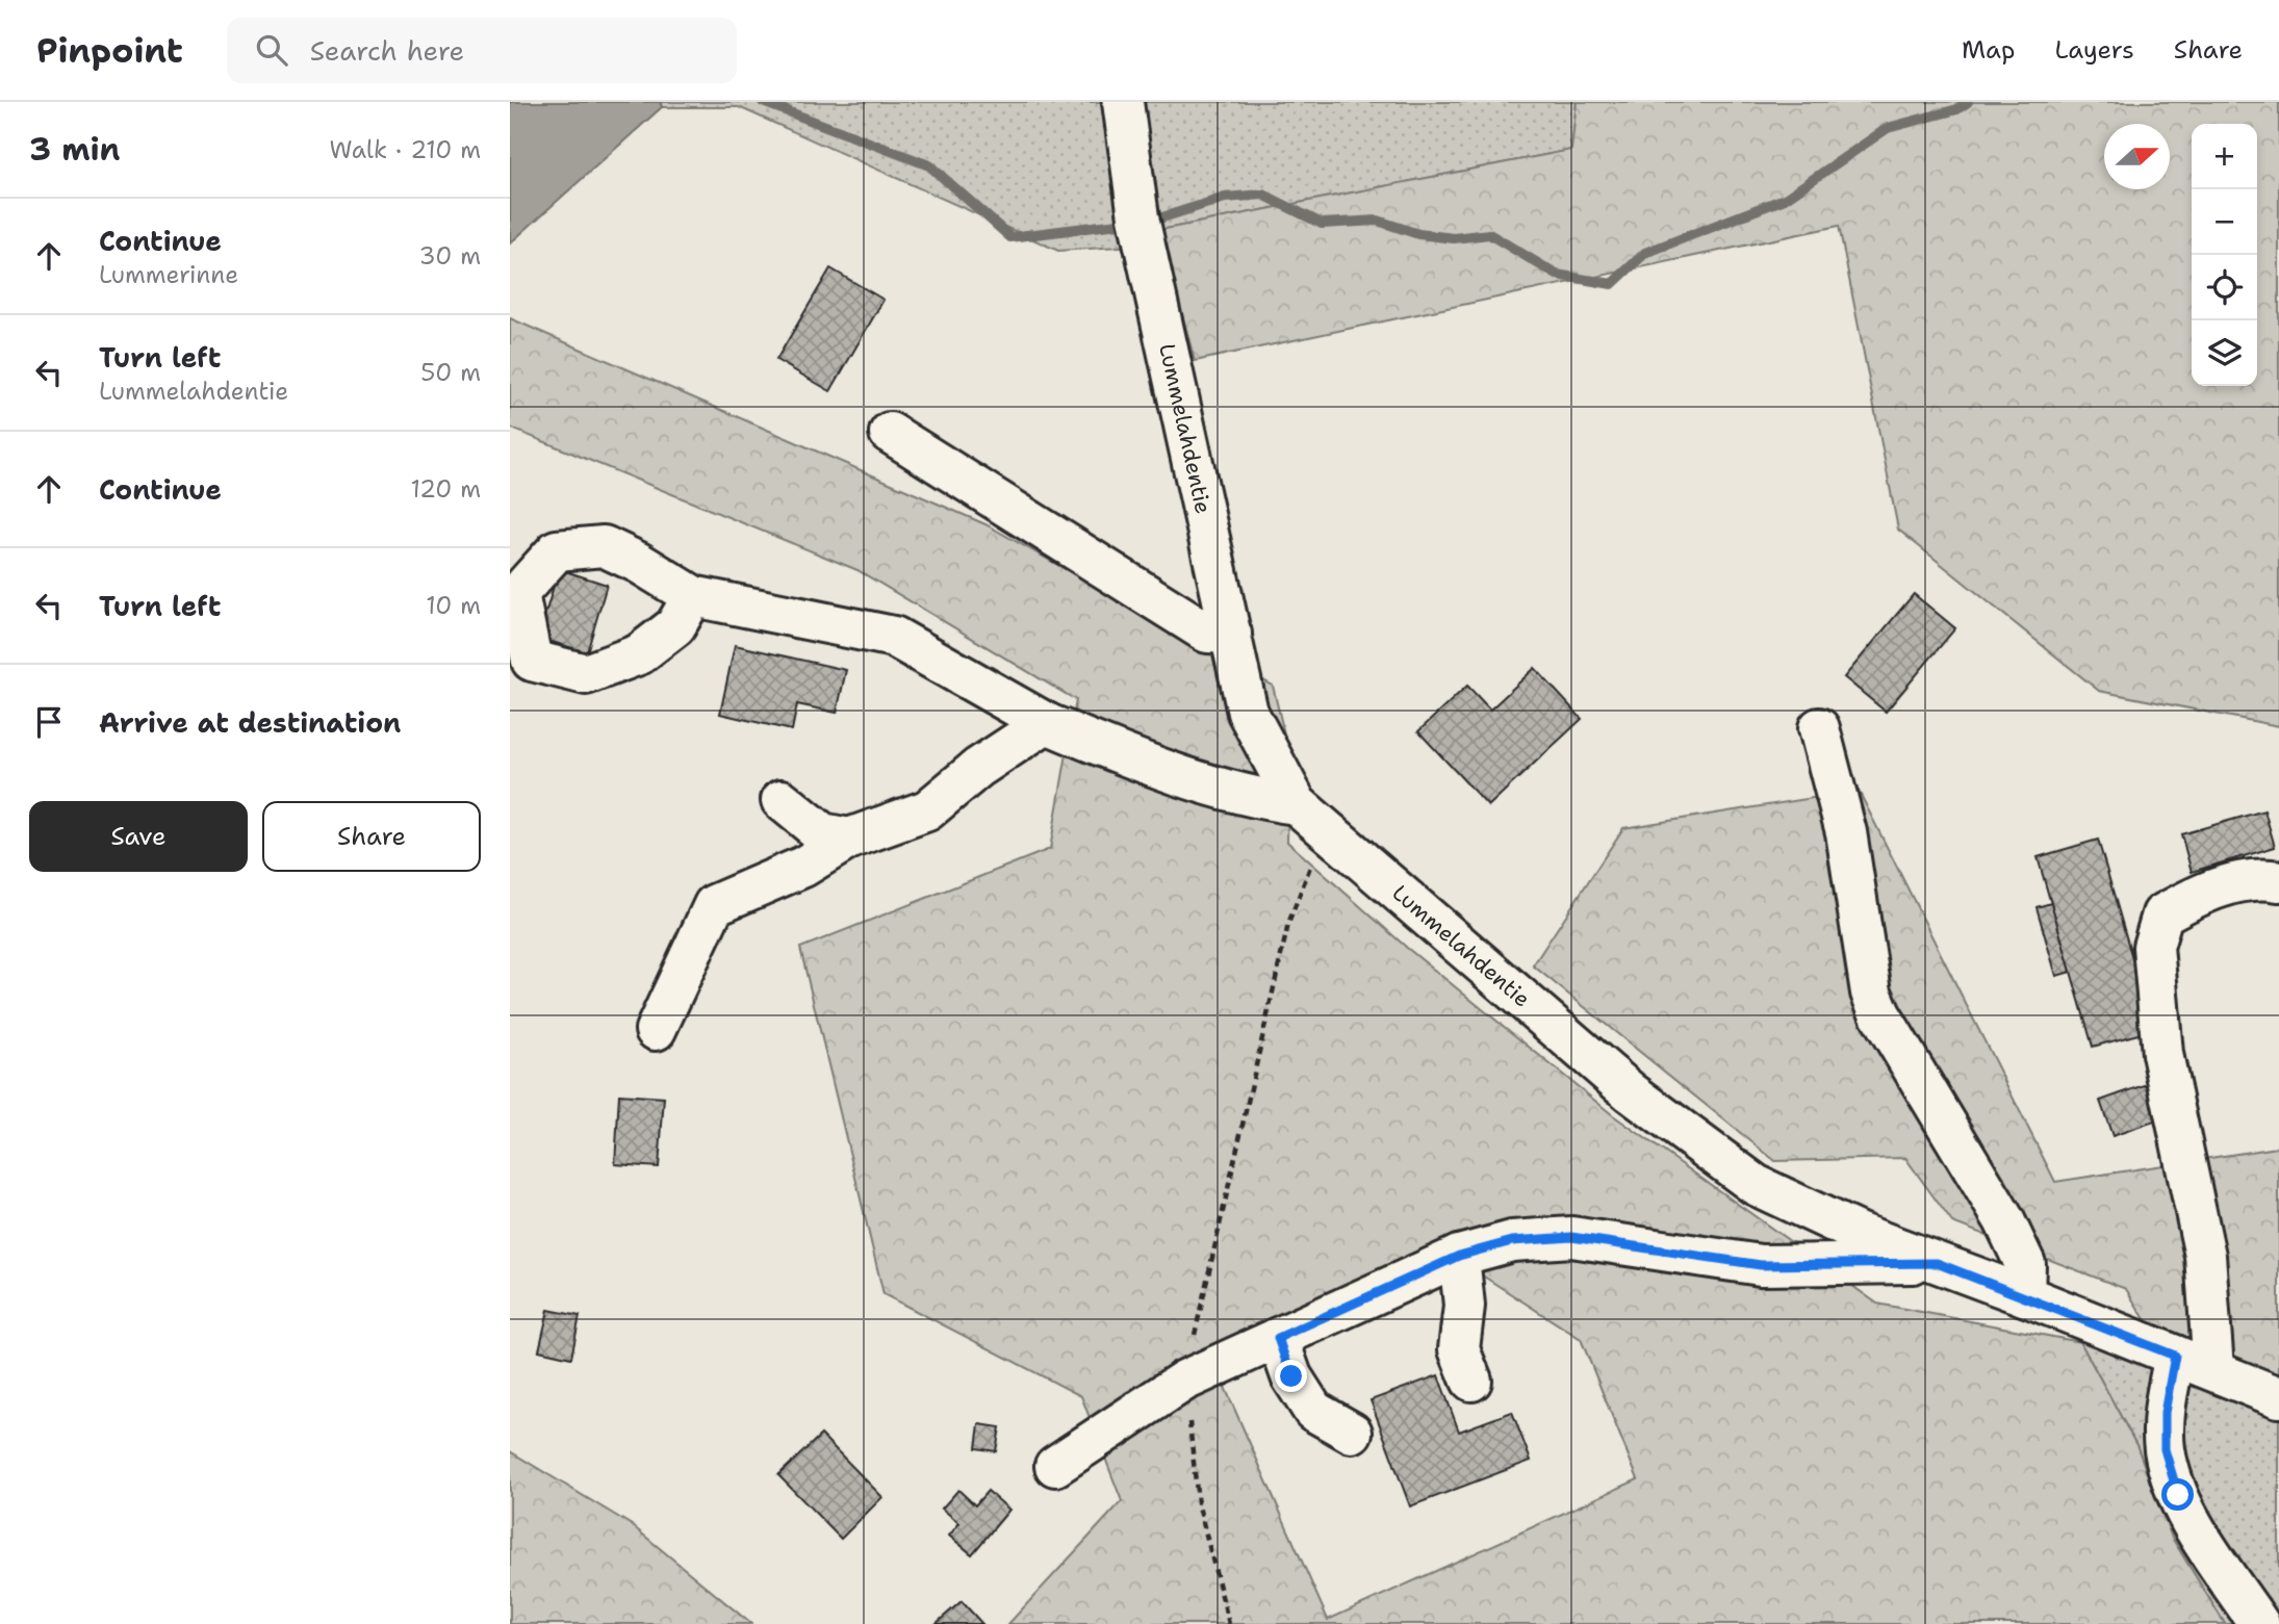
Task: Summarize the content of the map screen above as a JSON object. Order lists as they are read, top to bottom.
{
  "streets": {
    "street": ["Lummelahdentie"]
  },
  "north": "right",
  "page": {
    "header": "Pinpoint",
    "search": "Search here",
    "nav": ["Map", "Layers", "Share"],
    "heading": ["3 min", "Walk · 210 m"],
    "map_buttons": ["+", "−"],
    "list": [
      ["Continue", "Lummerinne", "30 m"],
      ["Turn left", "Lummelahdentie", "50 m"],
      ["Continue", "120 m"],
      ["Turn left", "10 m"],
      "Arrive at destination"
    ],
    "buttons": ["Save", "Share"]
  }
}
